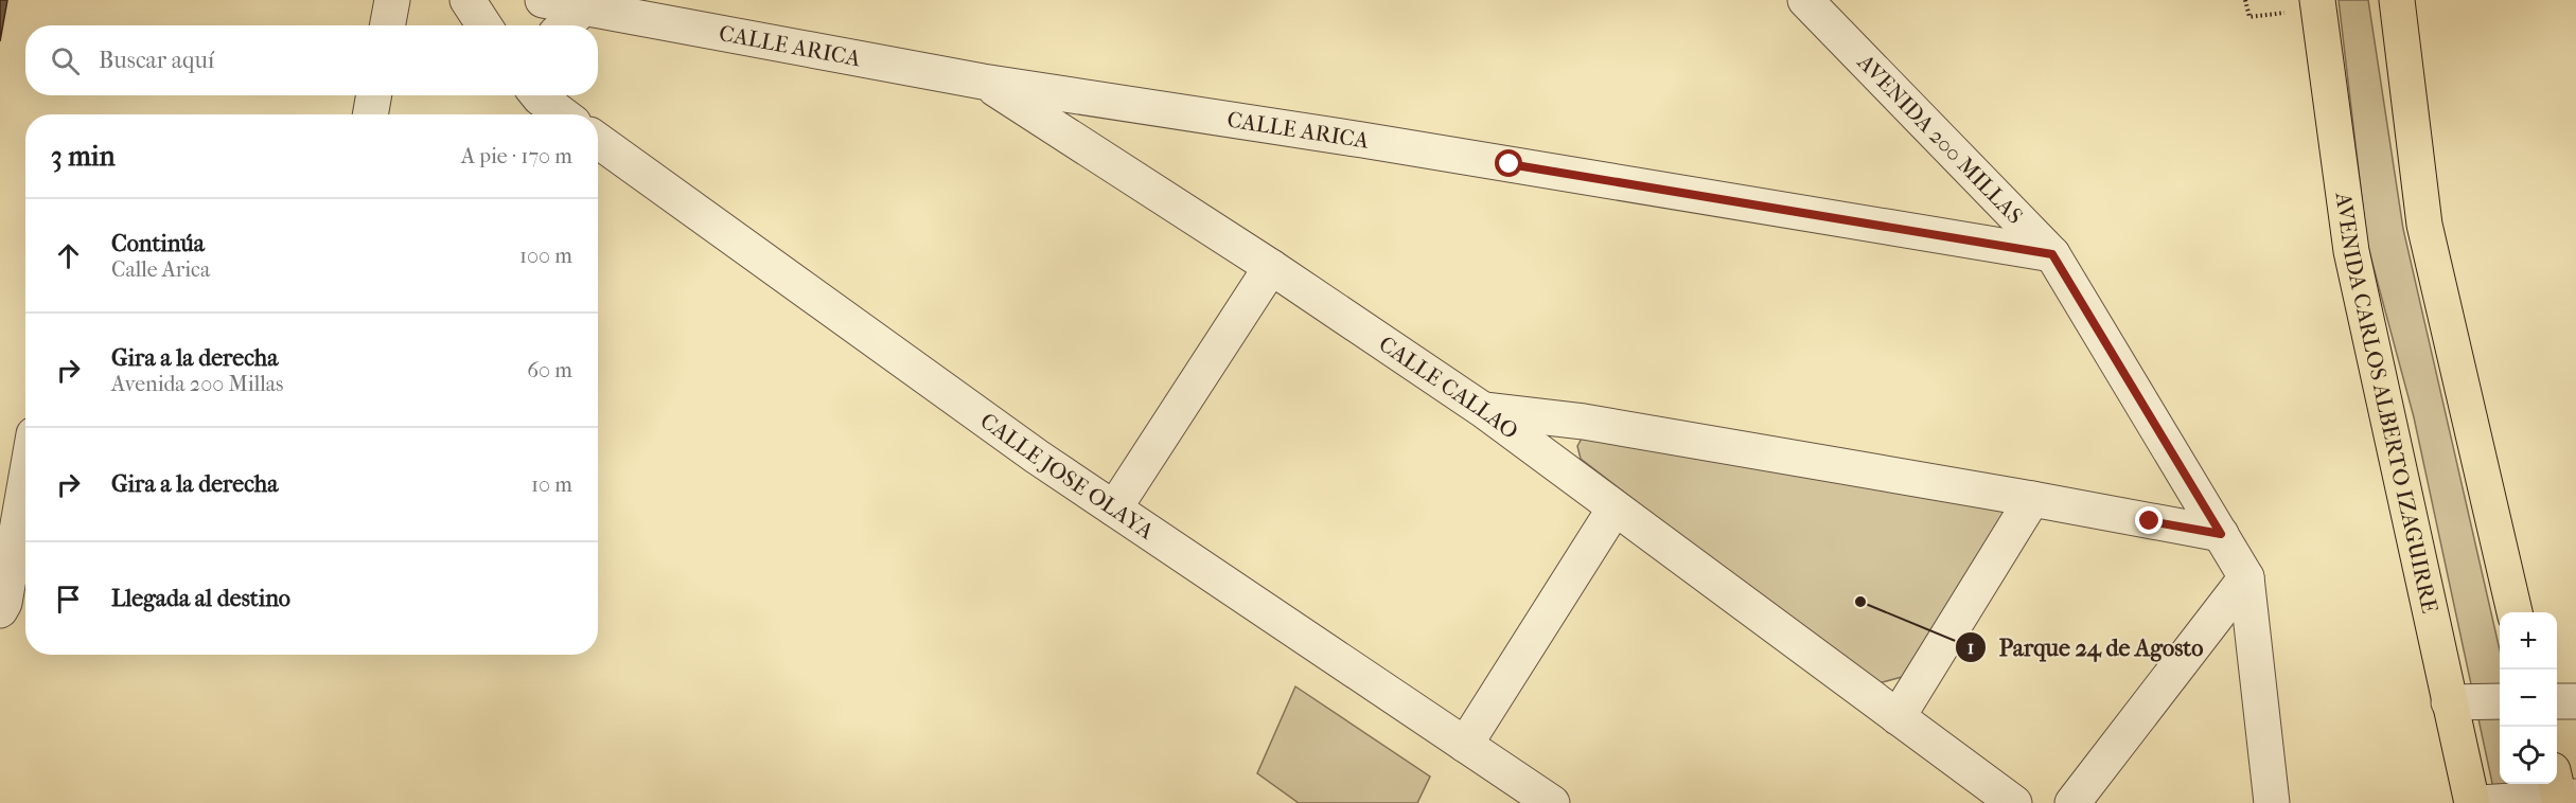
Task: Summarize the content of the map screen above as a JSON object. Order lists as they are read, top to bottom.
{
  "streets": {
    "main road": ["AVENIDA CARLOS ALBERTO IZAGUIRRE"],
    "street": [
      "CALLE ARICA",
      "AVENIDA 200 MILLAS",
      "CALLE CALLAO",
      "CALLE JOSE OLAYA"
    ]
  },
  "crossings": [
    ["CALLE ARICA", "AVENIDA 200 MILLAS"],
    ["CALLE ARICA", "CALLE CALLAO"]
  ],
  "places": ["Parque 24 de Agosto"],
  "page": {
    "search": "Buscar aquí",
    "heading": ["3 min", "A pie · 170 m"],
    "list": [
      ["Continúa", "Calle Arica", "100 m"],
      ["Gira a la derecha", "Avenida 200 Millas", "60 m"],
      ["Gira a la derecha", "10 m"],
      "Llegada al destino"
    ],
    "map_buttons": ["+", "−"]
  }
}
